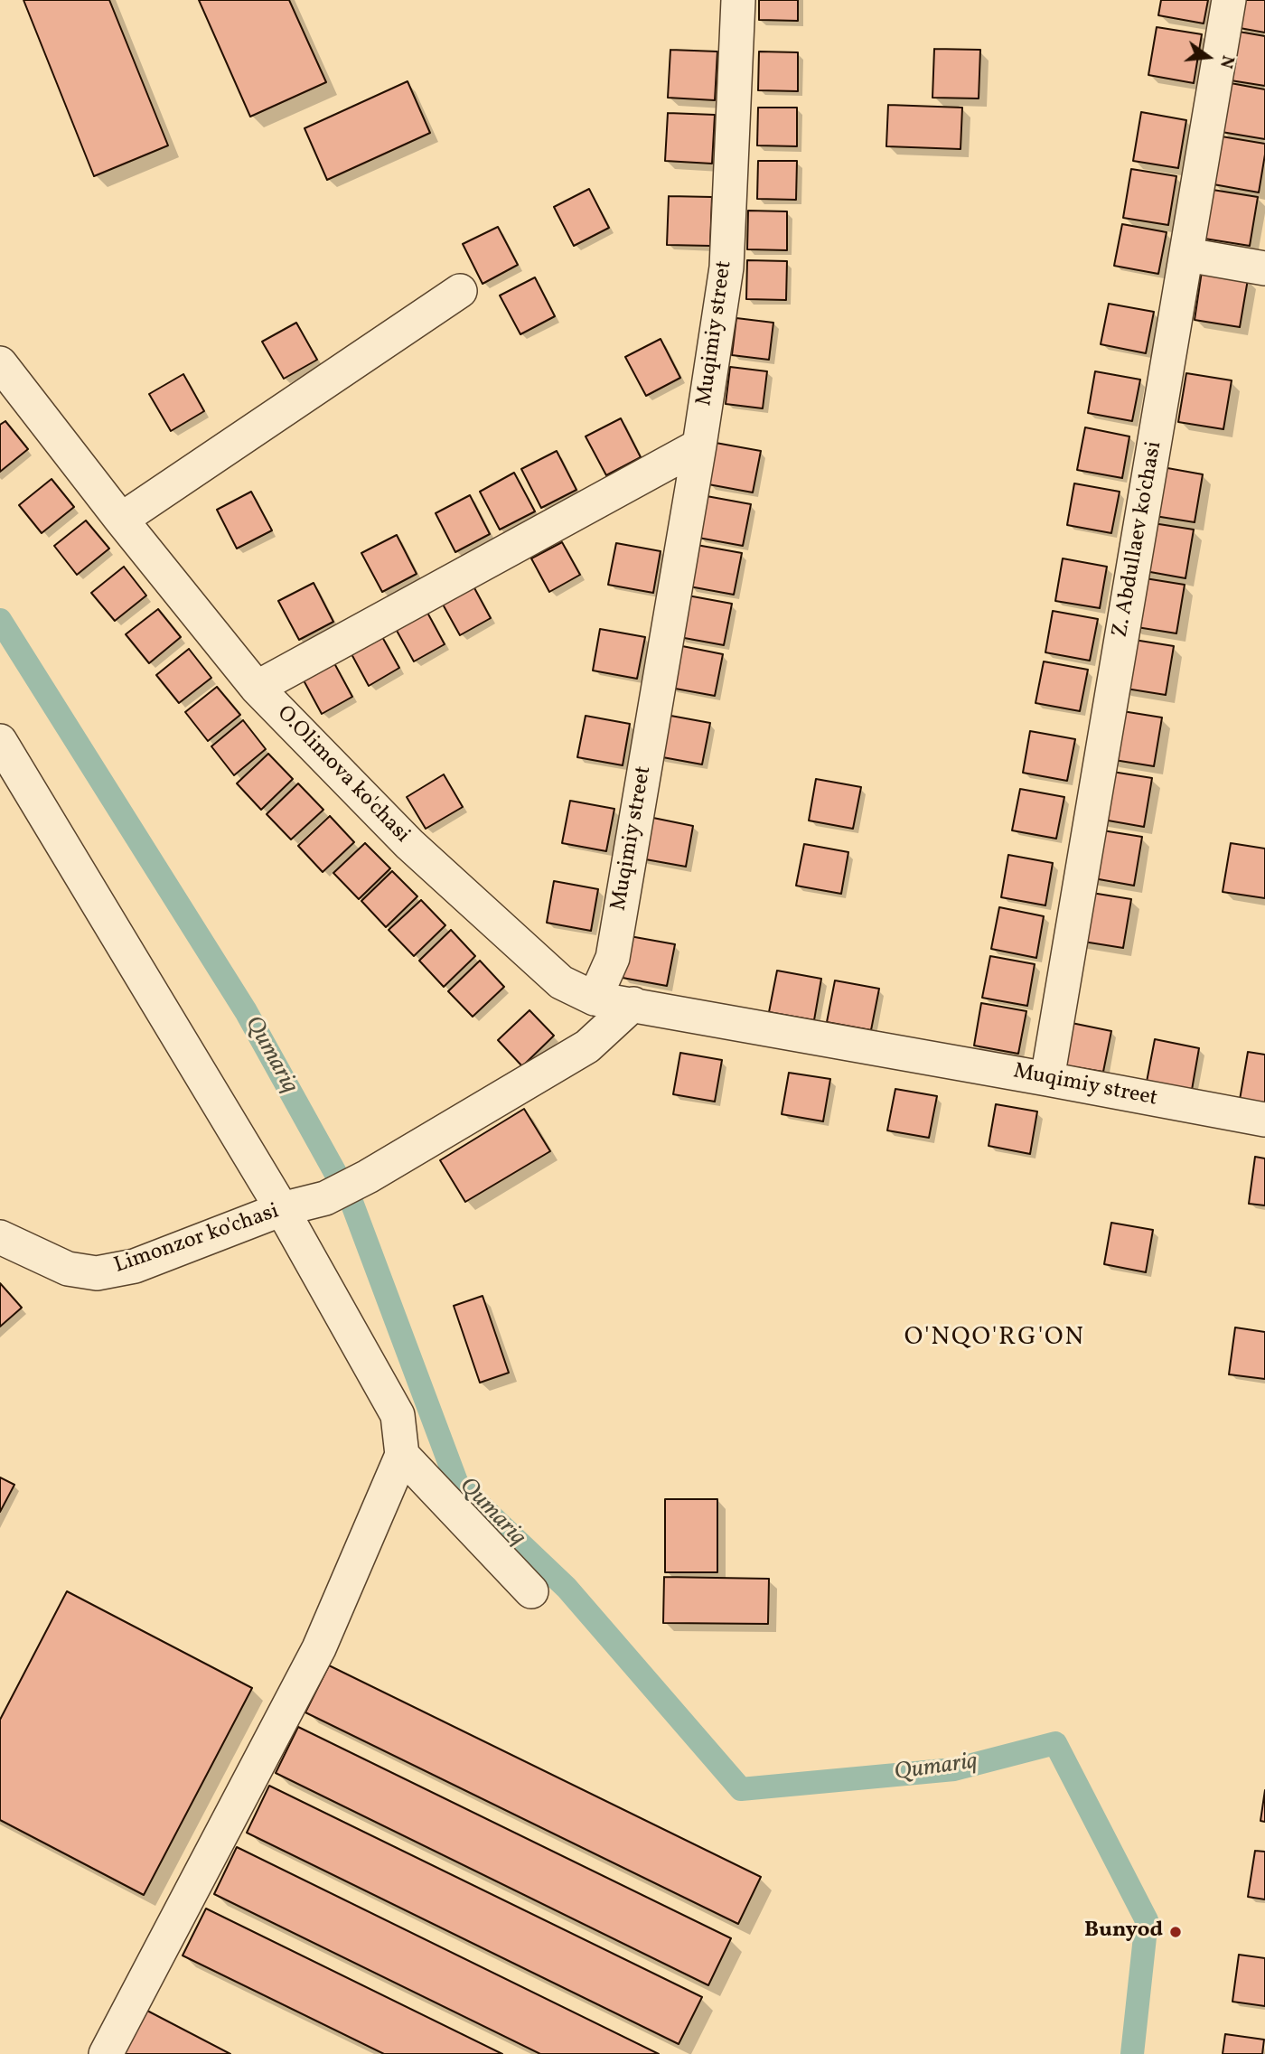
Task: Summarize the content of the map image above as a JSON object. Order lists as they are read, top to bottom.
{
  "streets": {
    "street": [
      "Muqimiy street",
      "Z. Abdullaev ko'chasi",
      "O.Olimova ko'chasi",
      "Limonzor ko'chasi"
    ]
  },
  "crossings": [
    ["Muqimiy street", "Z. Abdullaev ko'chasi"],
    ["Muqimiy street", "O.Olimova ko'chasi"],
    ["Muqimiy street", "Limonzor ko'chasi"]
  ],
  "districts": ["O'NQO'RG'ON"],
  "water": ["Qumariq"],
  "places": ["Bunyod"],
  "north": "right"
}
